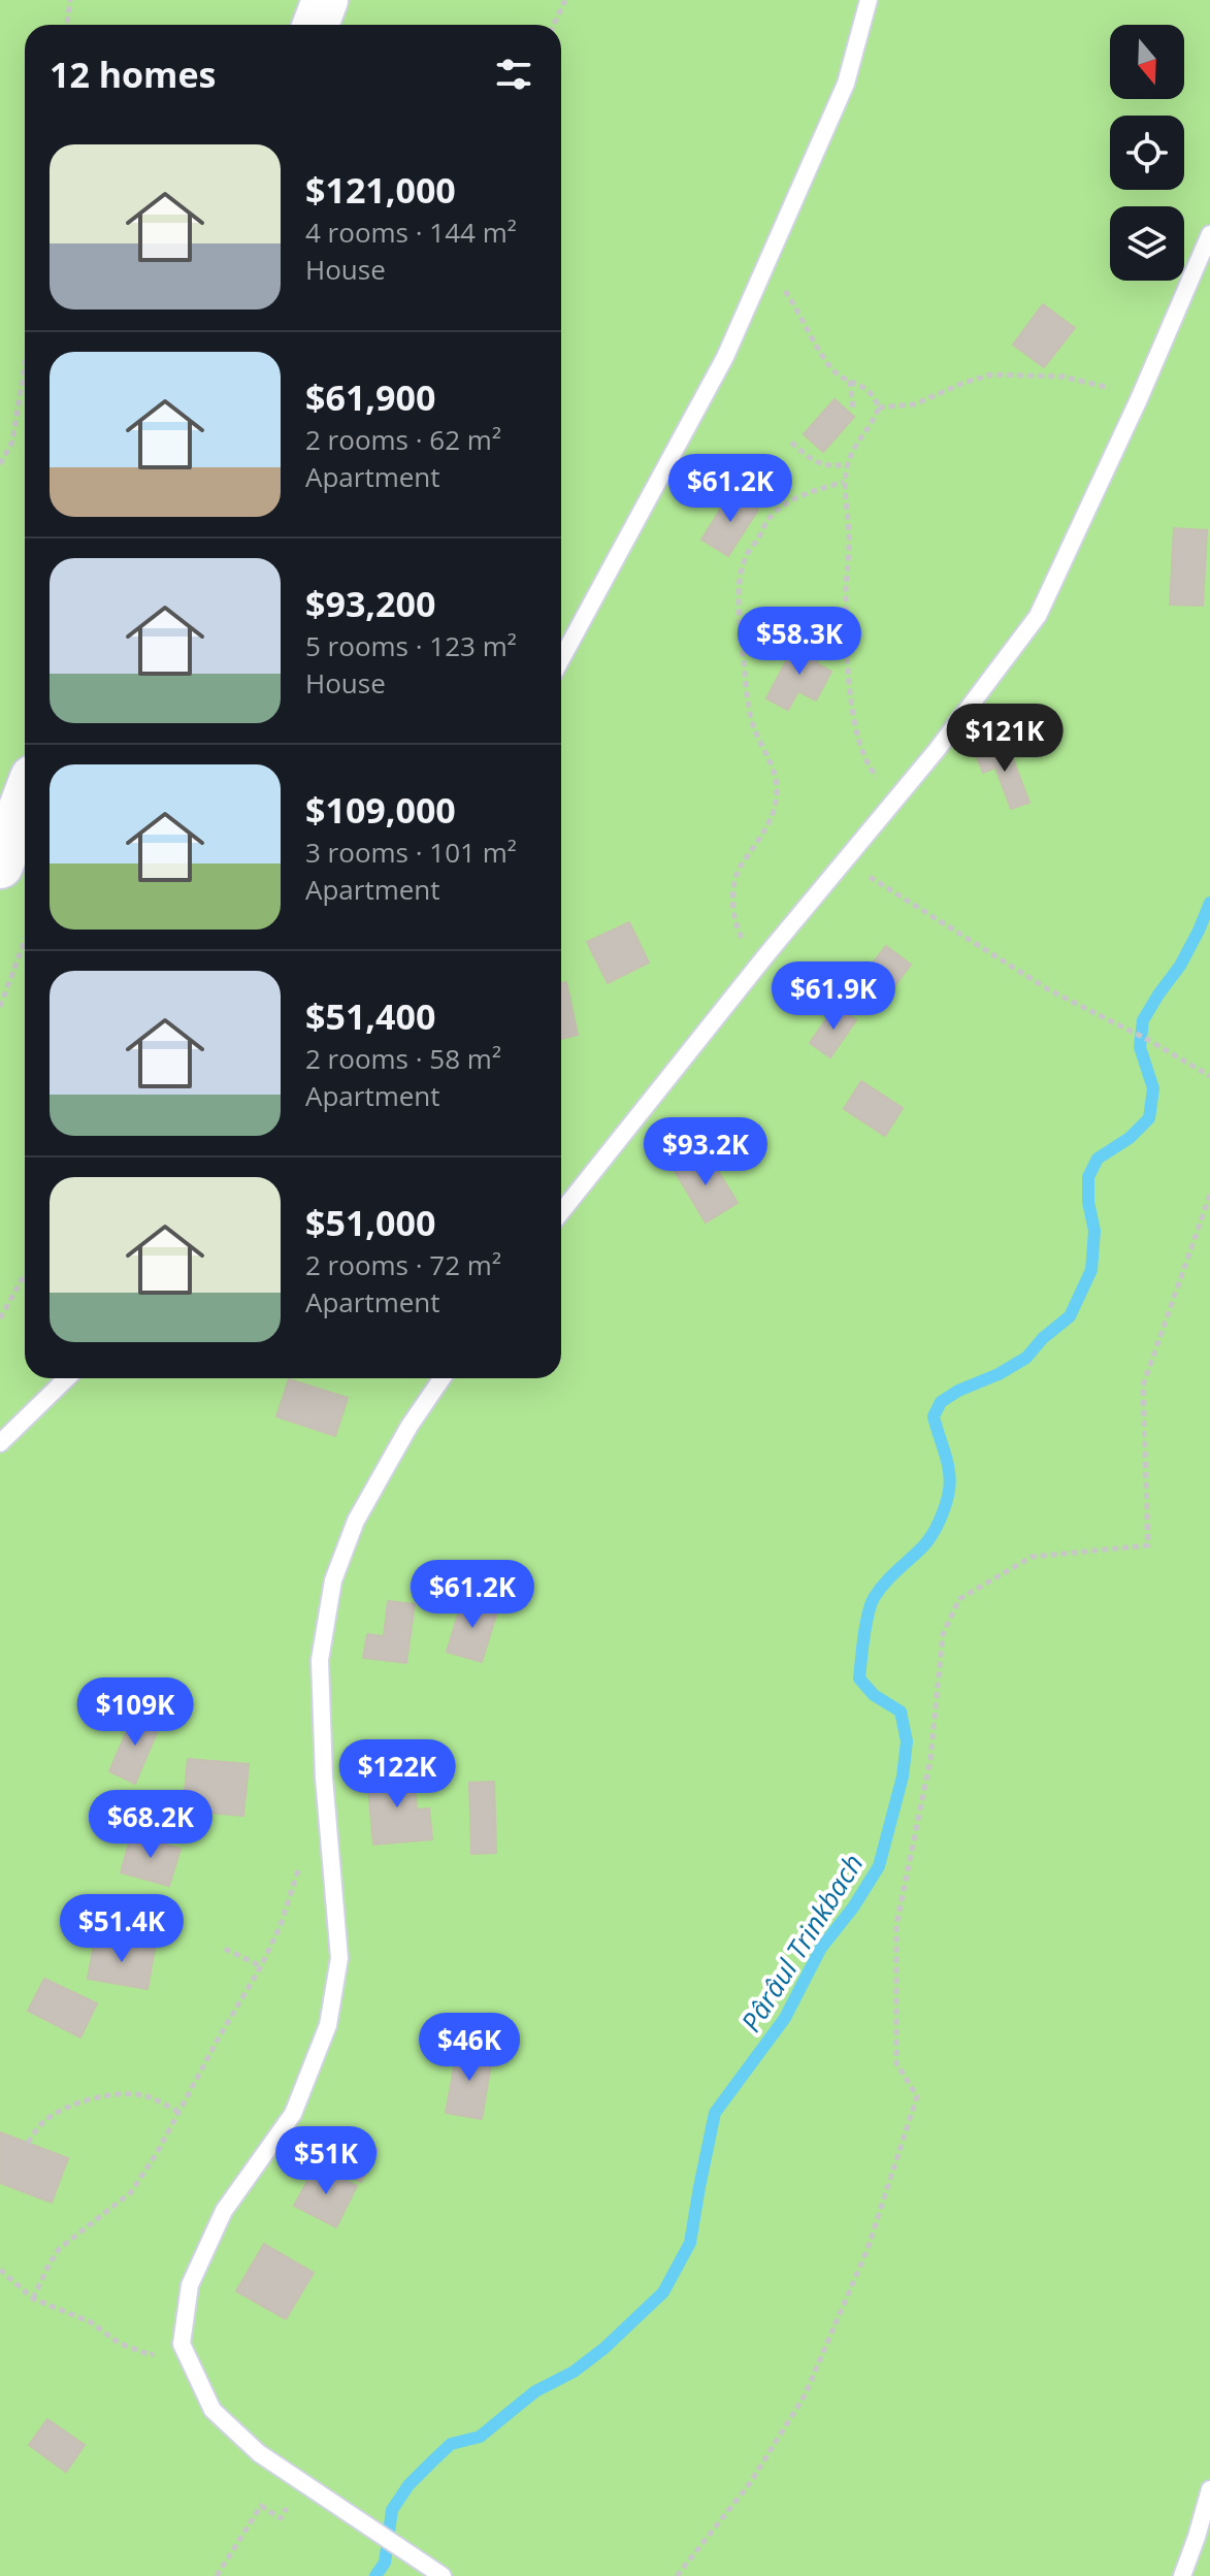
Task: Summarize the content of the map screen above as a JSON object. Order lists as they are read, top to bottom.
{
  "water": ["Pârâul Trinkbach"],
  "north": "bottom",
  "page": {
    "heading": "12 homes",
    "list": [
      {
        "name": "$121,000",
        "note": "4 rooms · 144 m² · House"
      },
      {
        "name": "$61,900",
        "note": "2 rooms · 62 m² · Apartment"
      },
      {
        "name": "$93,200",
        "note": "5 rooms · 123 m² · House"
      },
      {
        "name": "$109,000",
        "note": "3 rooms · 101 m² · Apartment"
      },
      {
        "name": "$51,400",
        "note": "2 rooms · 58 m² · Apartment"
      },
      {
        "name": "$51,000",
        "note": "2 rooms · 72 m² · Apartment"
      }
    ],
    "price": [
      "$61.2K",
      "$58.3K",
      "$121K",
      "$61.9K",
      "$93.2K",
      "$61.2K",
      "$109K",
      "$122K",
      "$68.2K",
      "$51.4K",
      "$46K",
      "$51K"
    ]
  }
}
